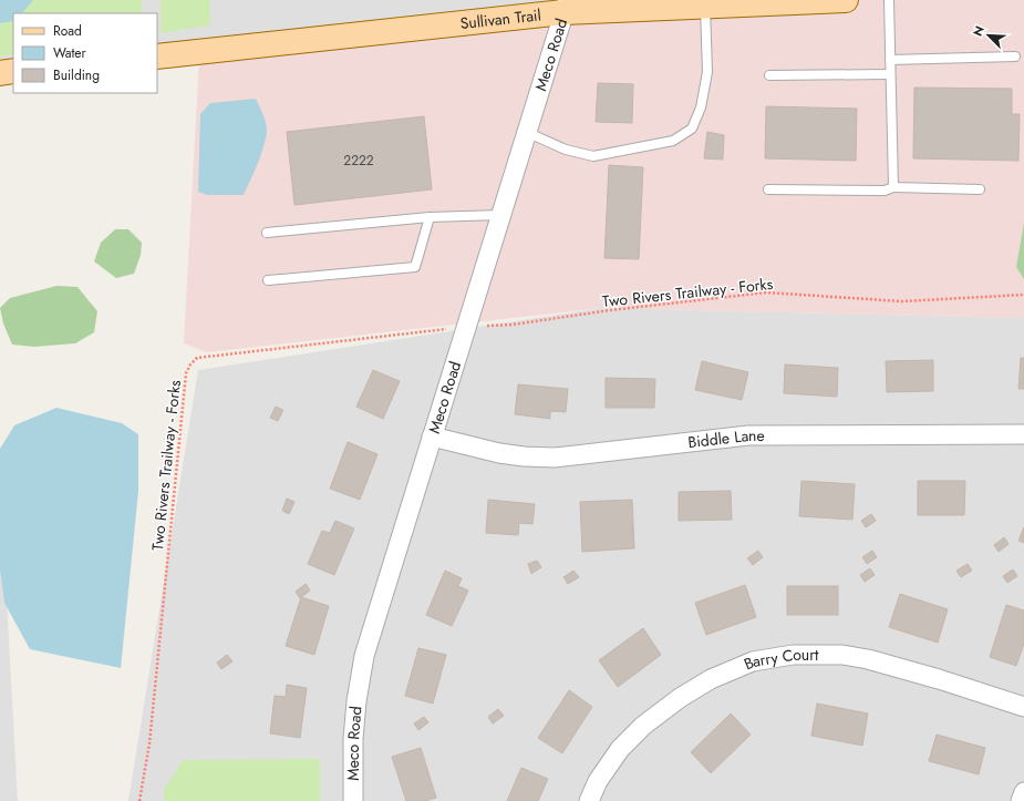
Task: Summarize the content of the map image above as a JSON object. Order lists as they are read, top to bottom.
{
  "streets": {
    "main road": ["Sullivan Trail"],
    "street": ["Meco Road", "Biddle Lane", "Barry Court"],
    "path": ["Two Rivers Trailway - Forks"]
  },
  "crossings": [
    ["Sullivan Trail", "Meco Road"],
    ["Meco Road", "Biddle Lane"]
  ],
  "house_numbers": ["2222"],
  "legend": ["Road", "Water", "Building"],
  "north": "top left"
}
